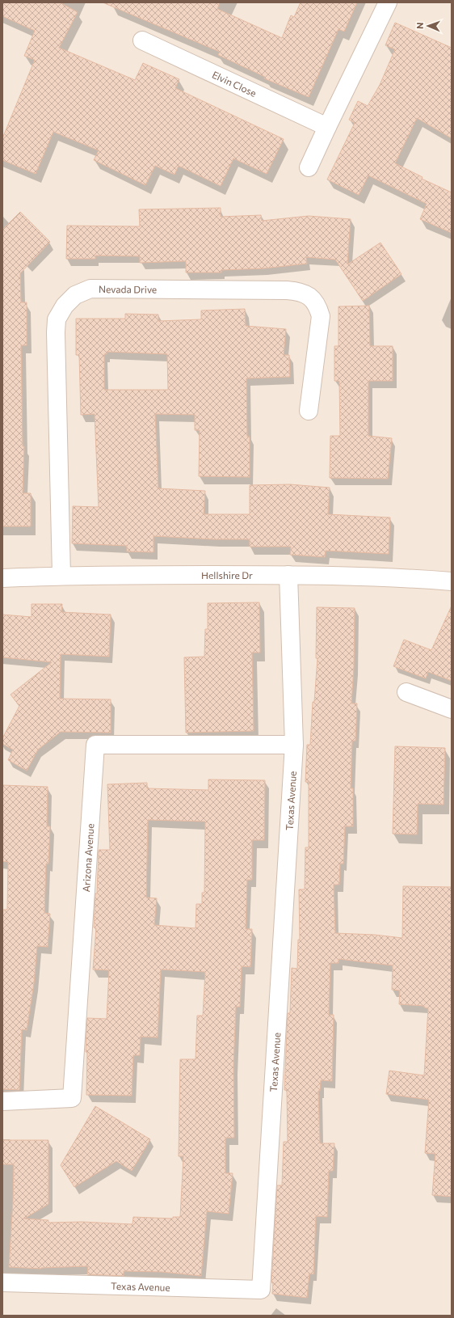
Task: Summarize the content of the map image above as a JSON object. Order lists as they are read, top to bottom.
{
  "streets": {
    "street": [
      "Elvin Close",
      "Nevada Drive",
      "Hellshire Dr",
      "Texas Avenue",
      "Arizona Avenue"
    ]
  },
  "crossings": [
    ["Nevada Drive", "Hellshire Dr"],
    ["Hellshire Dr", "Texas Avenue"],
    ["Texas Avenue", "Arizona Avenue"]
  ],
  "north": "left"
}
